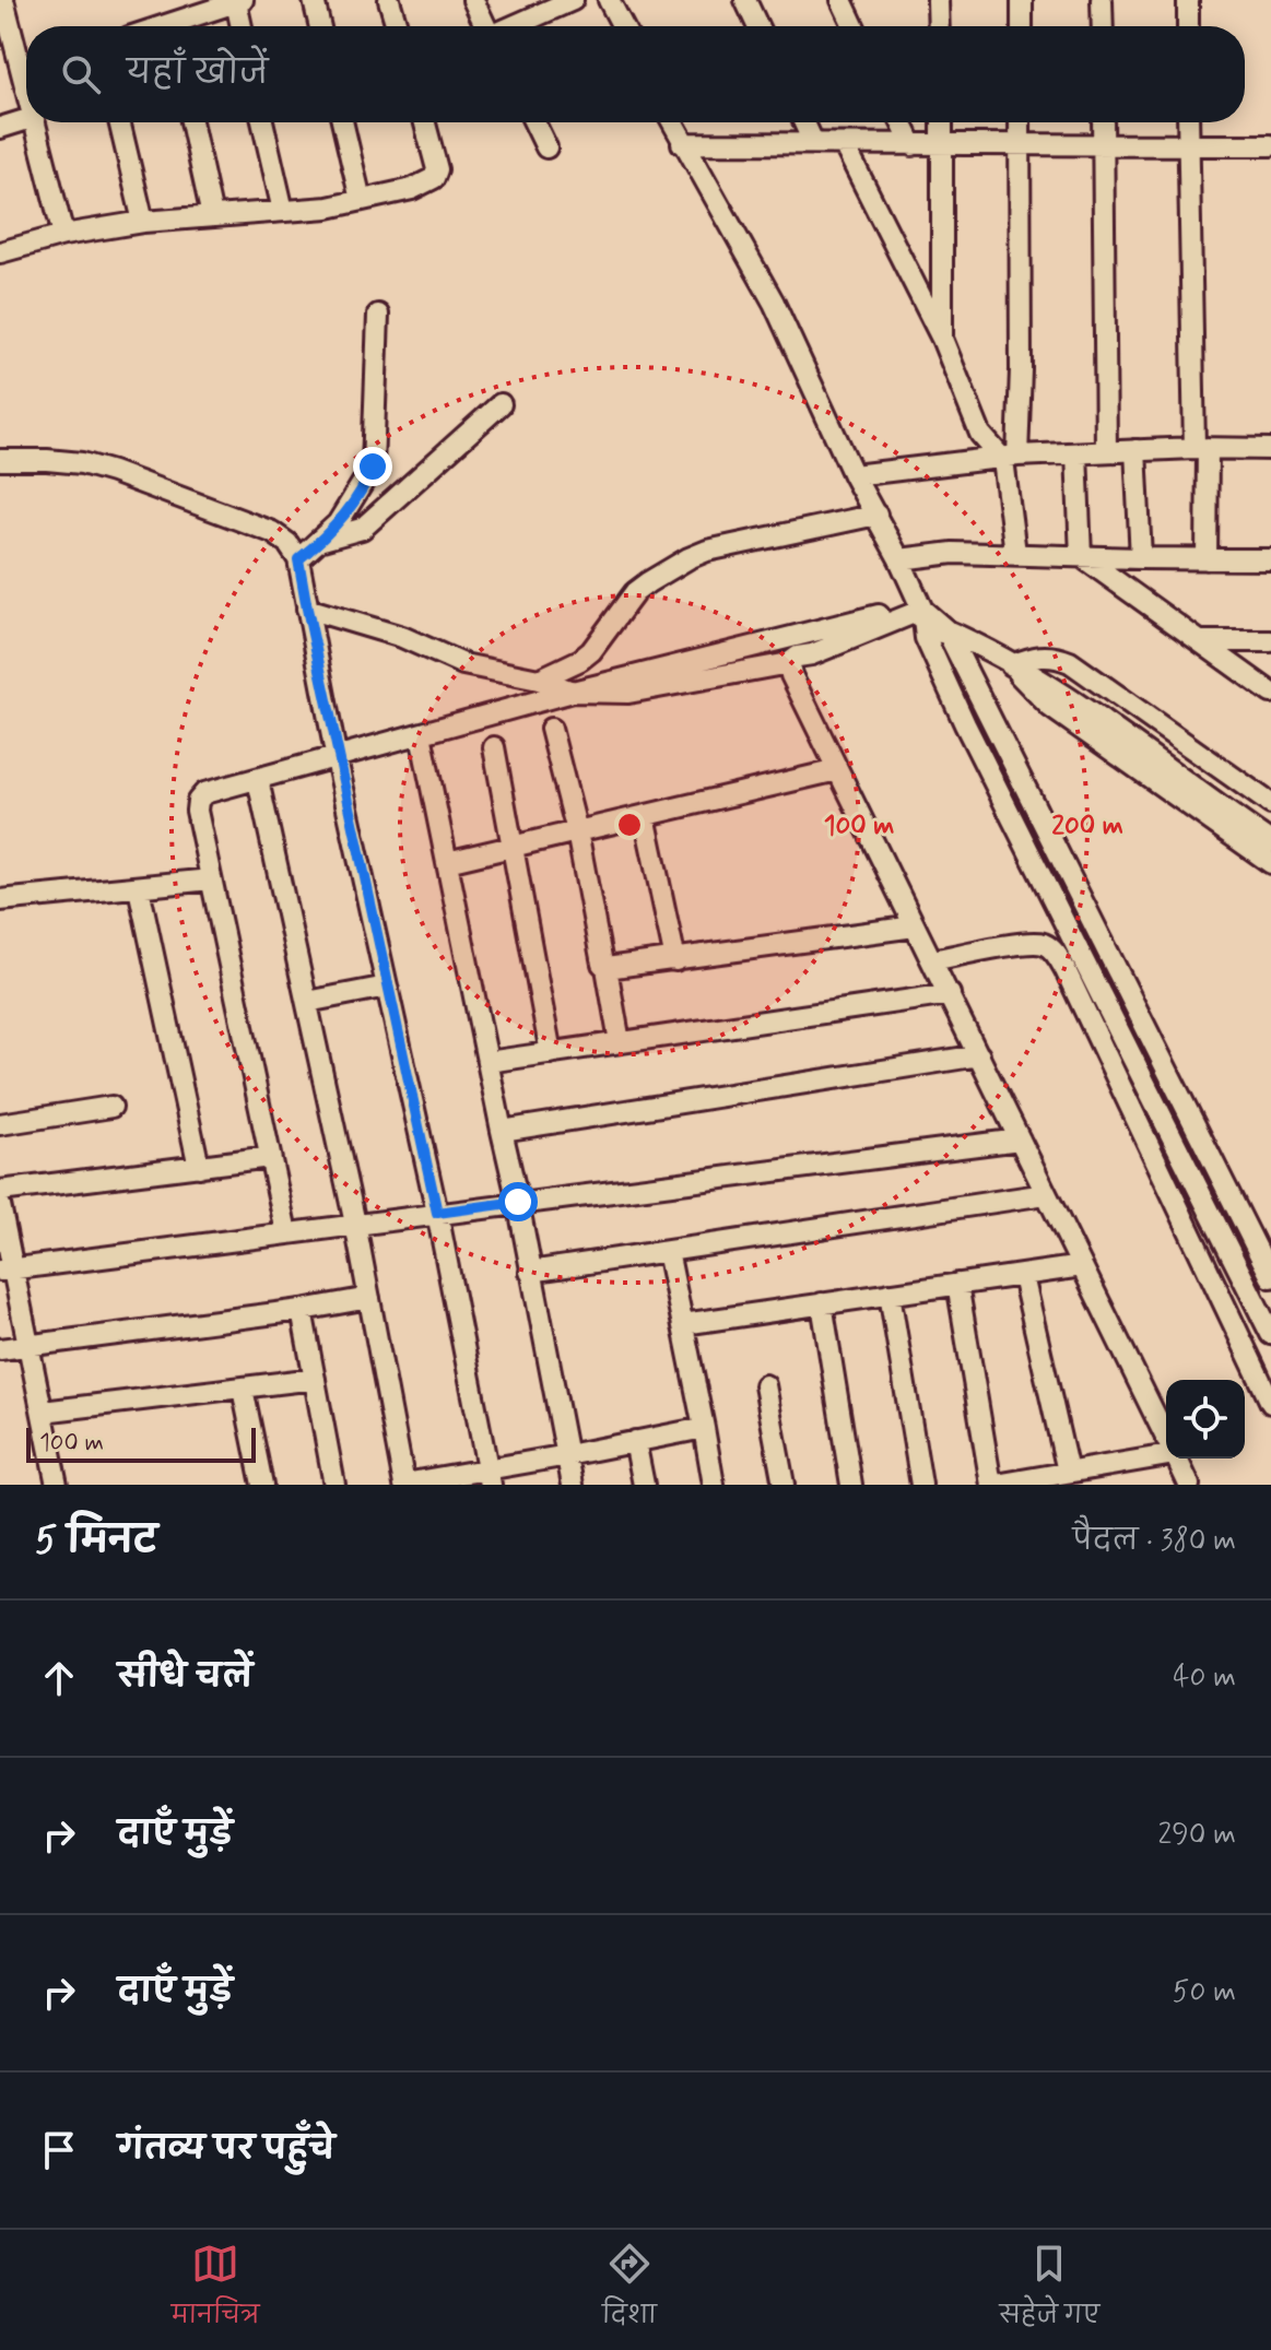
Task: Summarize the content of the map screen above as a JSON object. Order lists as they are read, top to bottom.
{
  "scale_bar": "100 m",
  "page": {
    "search": "यहाँ खोजें",
    "scale": "100 m",
    "heading": ["5 मिनट", "पैदल · 380 m"],
    "list": [
      ["सीधे चलें", "40 m"],
      ["दाएँ मुड़ें", "290 m"],
      ["दाएँ मुड़ें", "50 m"],
      "गंतव्य पर पहुँचे"
    ],
    "nav": ["मानचित्र", "दिशा", "सहेजे गए"]
  },
  "rings": ["100 m", "200 m"]
}
